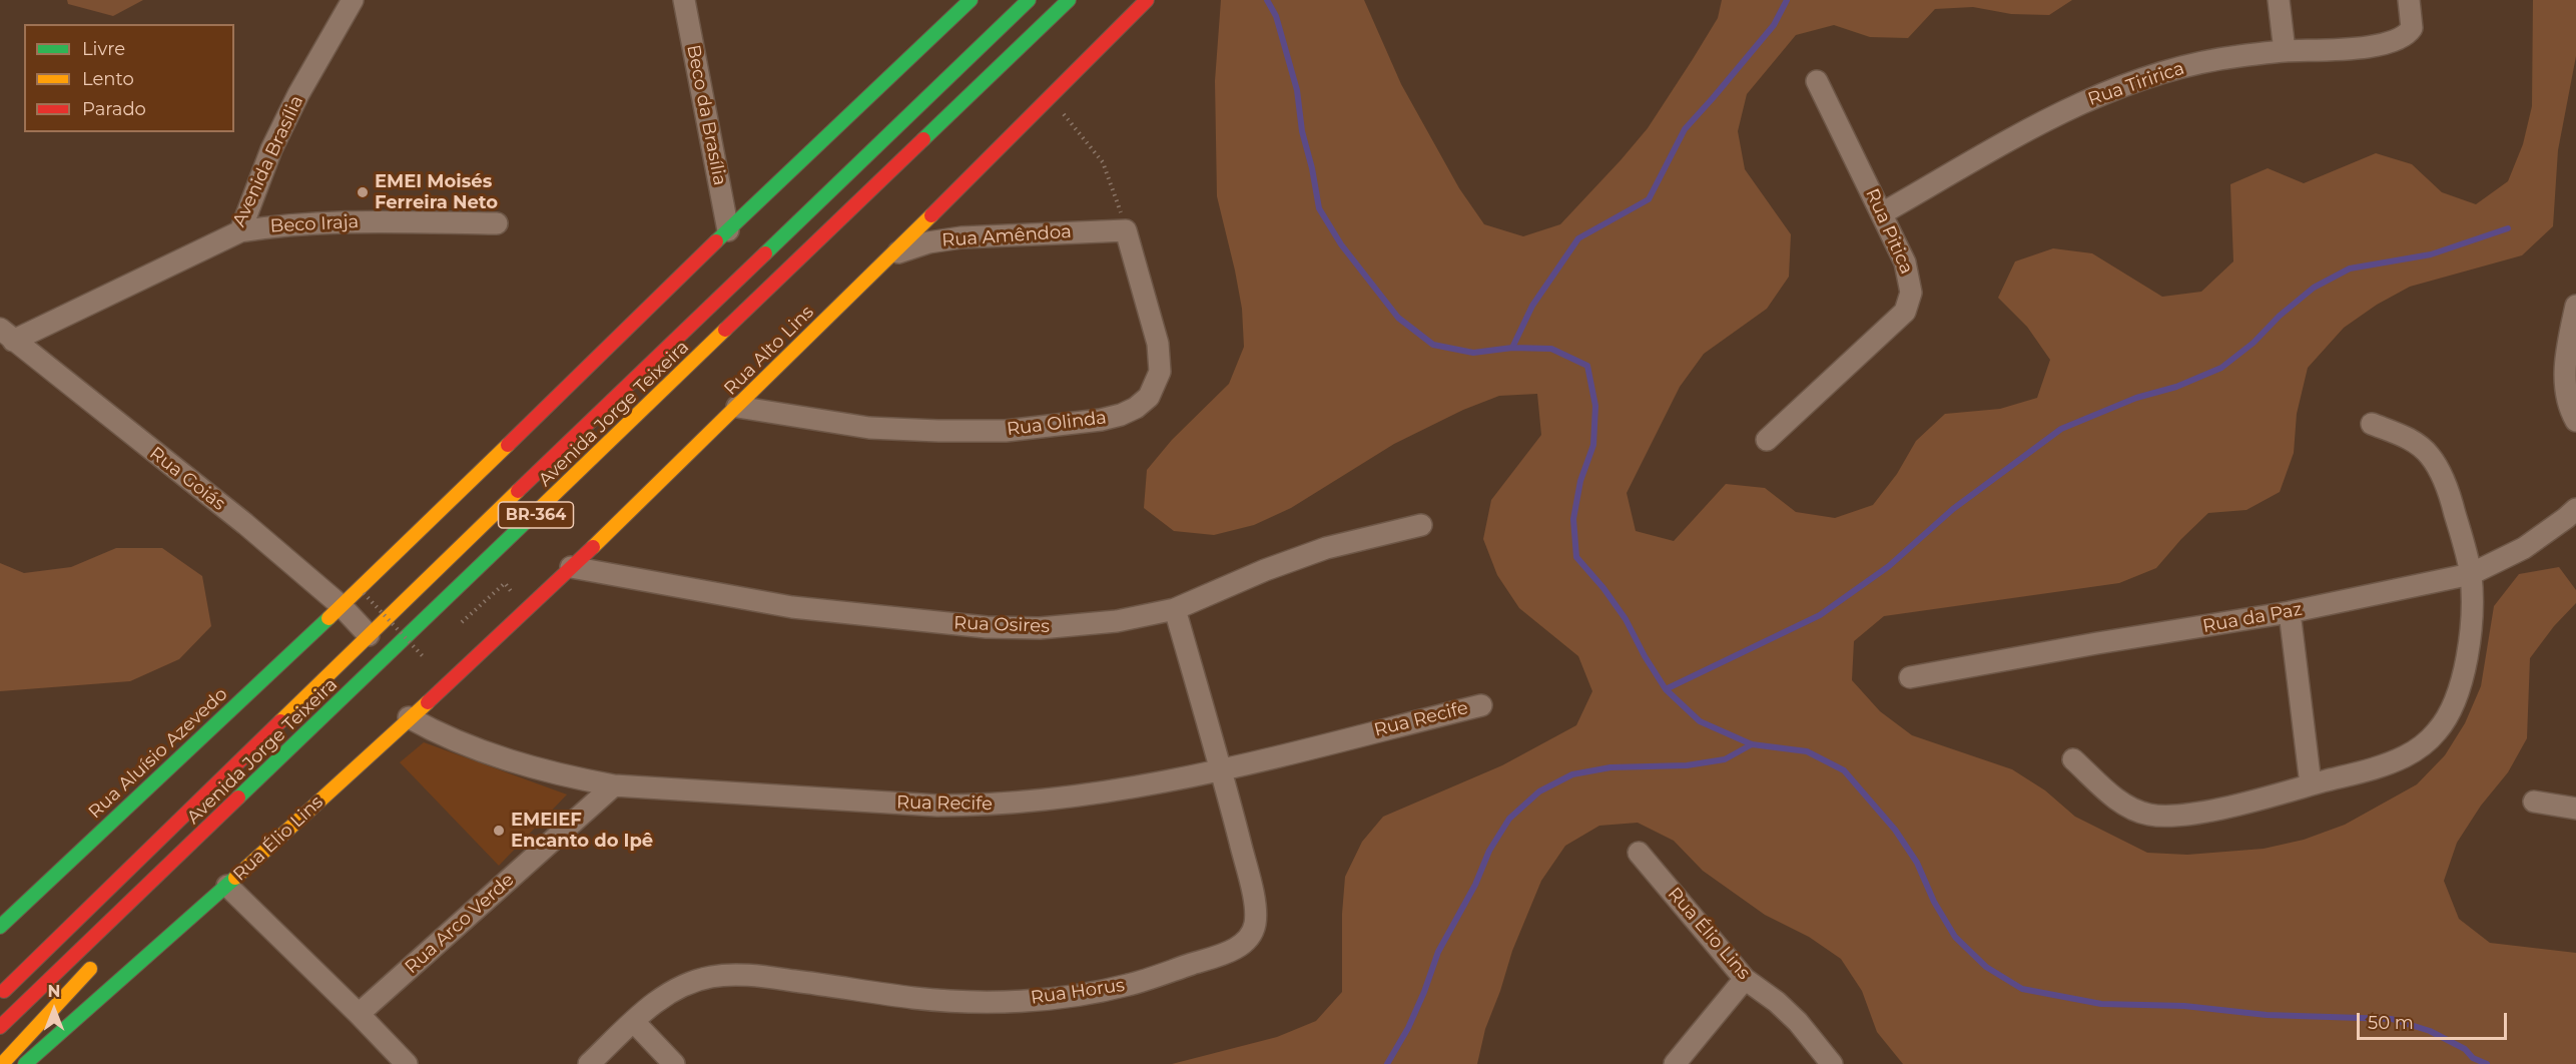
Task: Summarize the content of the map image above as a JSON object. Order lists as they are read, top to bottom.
{
  "streets": {
    "main road": [
      "Rua Alto Lins",
      "Avenida Jorge Teixeira",
      "BR-364",
      "Rua Aluísio Azevedo",
      "Rua Élio Lins"
    ],
    "street": [
      "Rua Tiririca",
      "Beco da Brasília",
      "Avenida Brasília",
      "Beco Iraja",
      "Rua Pitica",
      "Rua Amêndoa",
      "Rua Olinda",
      "Rua Goiás",
      "Rua da Paz",
      "Rua Osires",
      "Rua Recife",
      "Rua Arco Verde",
      "Rua Horus"
    ]
  },
  "crossings": [
    ["Rua Tiririca", "Rua Pitica"],
    ["Beco da Brasília", "Rua Aluísio Azevedo"],
    ["Avenida Brasília", "Beco Iraja"],
    ["Avenida Brasília", "Rua Goiás"],
    ["Rua Amêndoa", "Rua Alto Lins"],
    ["Rua Amêndoa", "Rua Olinda"],
    ["Rua Alto Lins", "Rua Olinda"],
    ["Rua Alto Lins", "Rua Osires"],
    ["Rua Alto Lins", "Rua Recife"],
    ["Rua Alto Lins", "Rua Élio Lins"],
    ["Avenida Jorge Teixeira", "Rua Goiás"],
    ["Rua Goiás", "Rua Aluísio Azevedo"],
    ["Rua Osires", "Rua Horus"],
    ["Rua Recife", "Rua Élio Lins"],
    ["Rua Recife", "Rua Arco Verde"],
    ["Rua Recife", "Rua Horus"],
    ["Rua Élio Lins", "Rua Arco Verde"]
  ],
  "places": ["EMEI Moisés Ferreira Neto", "EMEIEF Encanto do Ipê"],
  "legend": ["Livre", "Lento", "Parado"],
  "scale_bar": "50 m",
  "north": "top"
}
